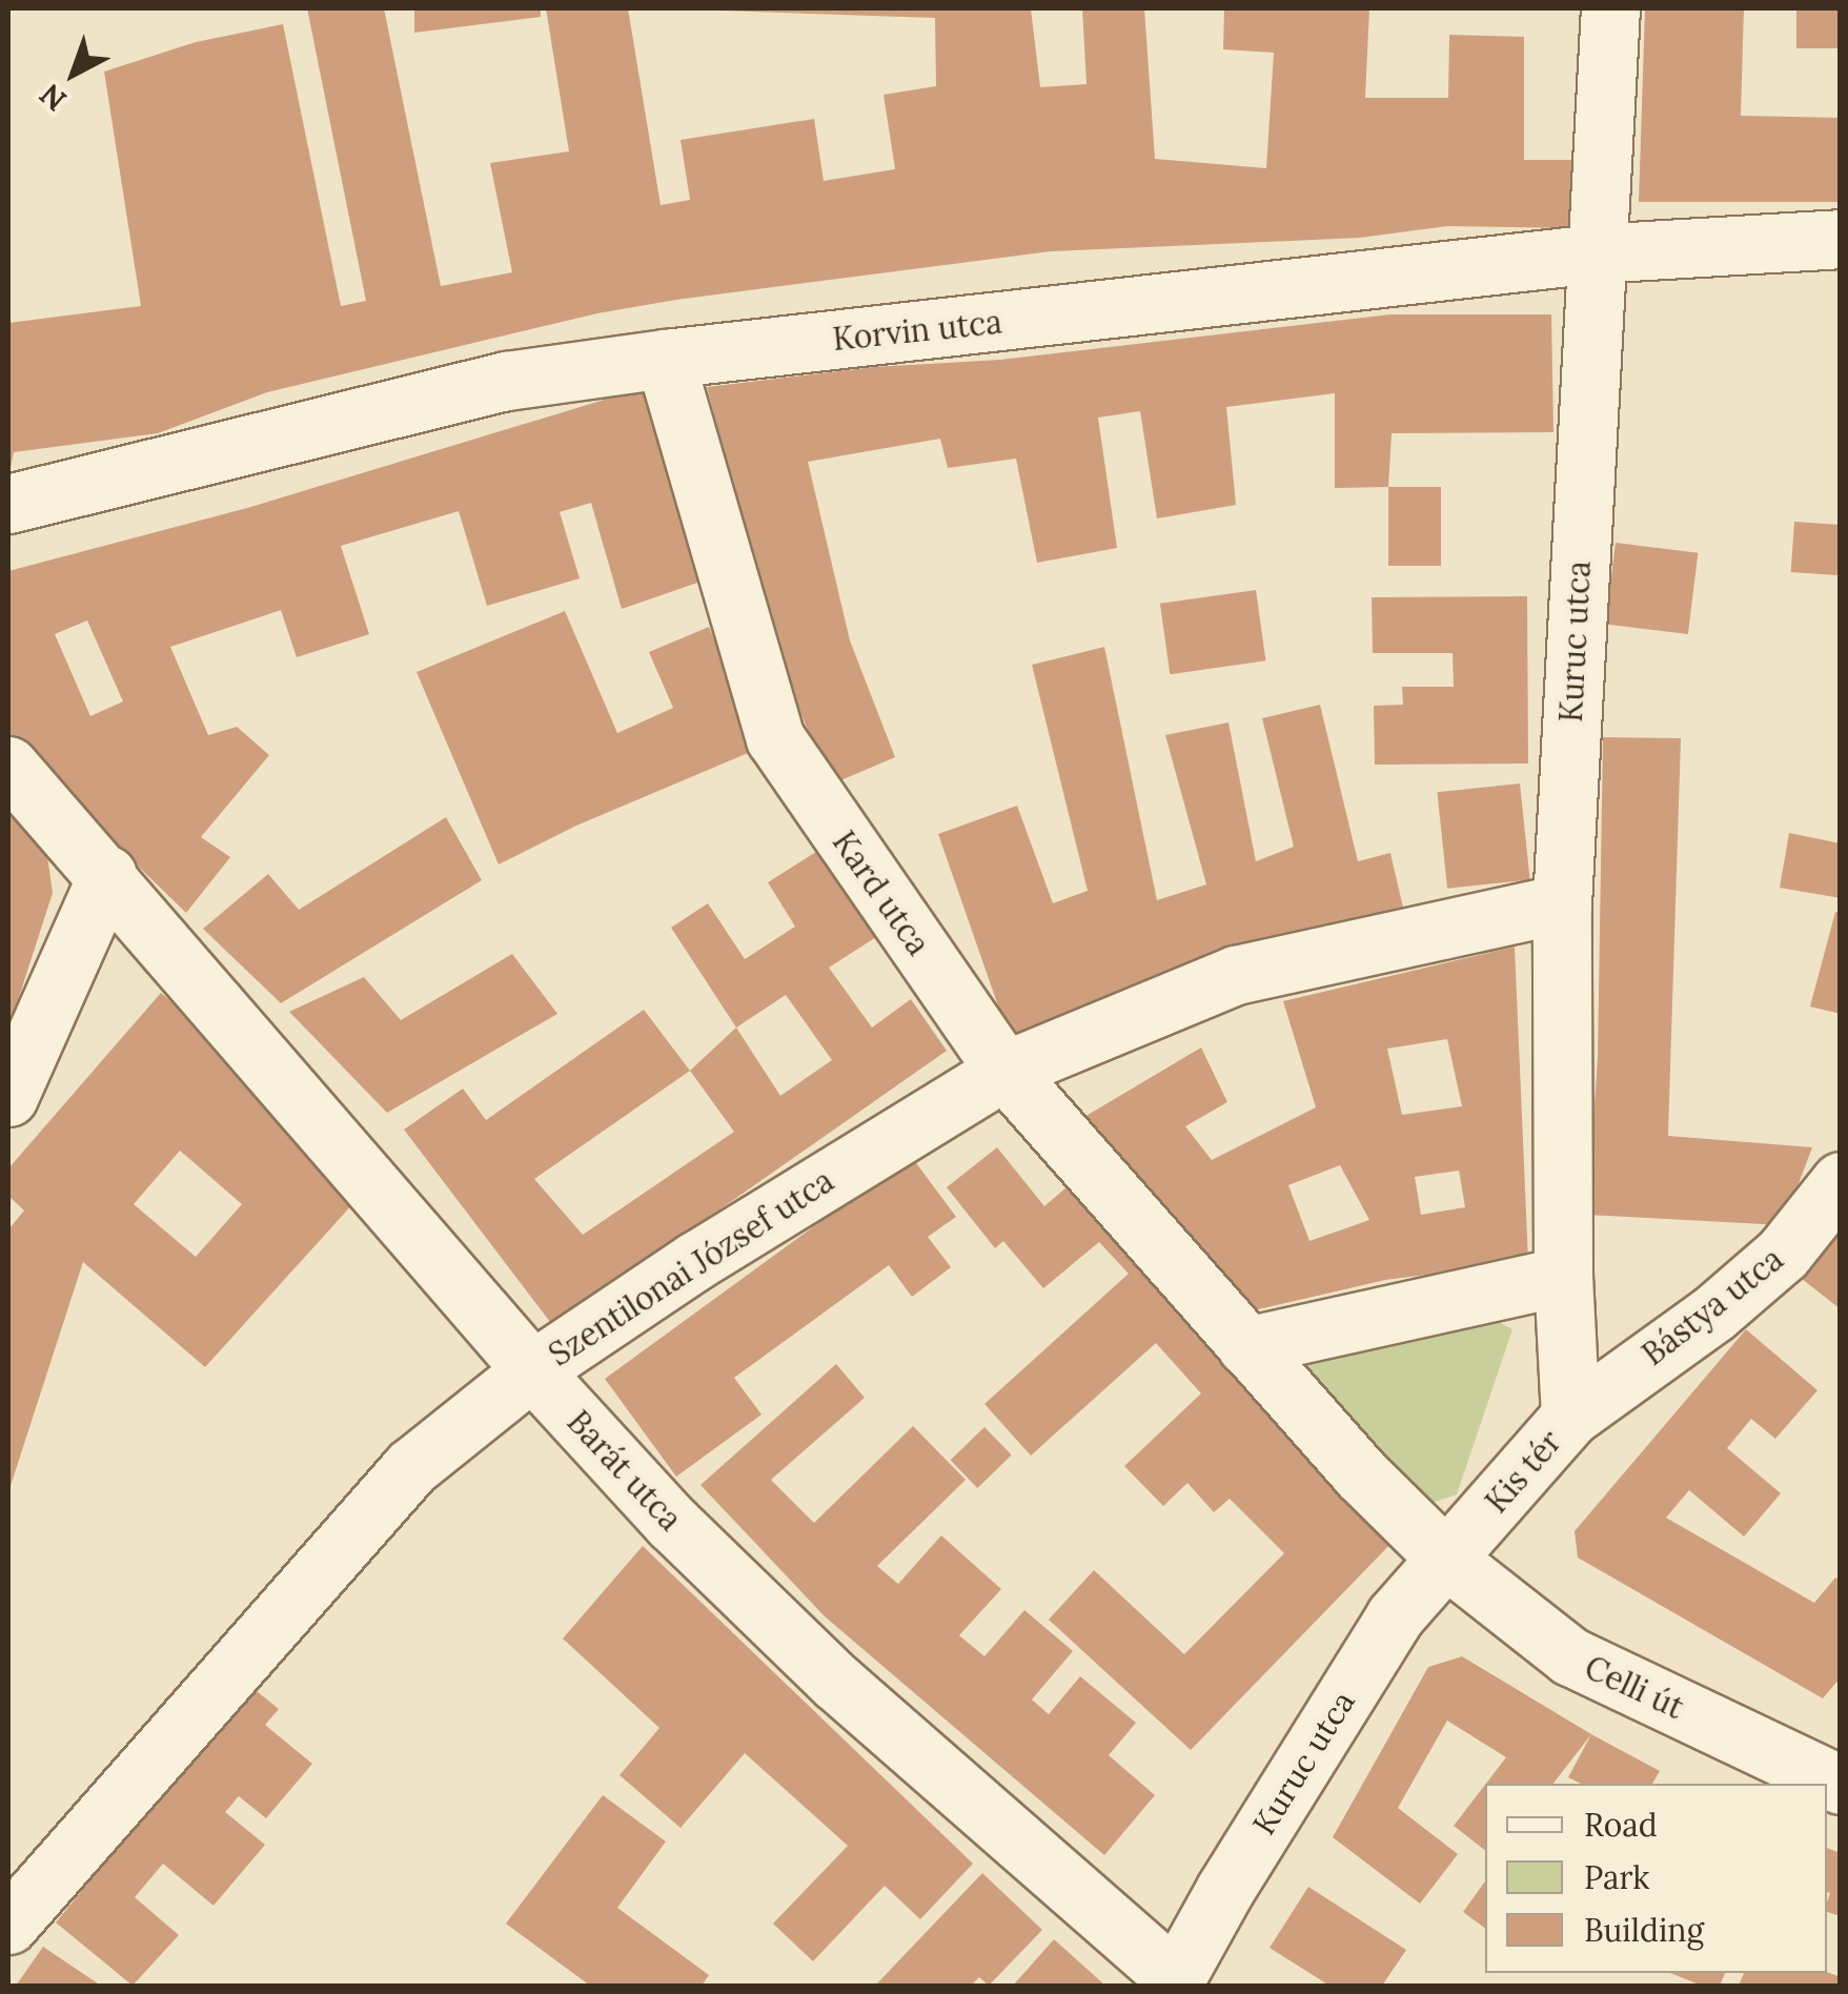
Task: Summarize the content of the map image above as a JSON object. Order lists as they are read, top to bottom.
{
  "streets": {
    "street": [
      "Korvin utca",
      "Kuruc utca",
      "Kard utca",
      "Szentilonai József utca",
      "Bástya utca",
      "Barát utca",
      "Kis tér",
      "Celli út"
    ]
  },
  "crossings": [
    ["Korvin utca", "Kuruc utca"],
    ["Korvin utca", "Kard utca"],
    ["Kuruc utca", "Szentilonai József utca"],
    ["Kuruc utca", "Barát utca"],
    ["Kuruc utca", "Kis tér"],
    ["Kuruc utca", "Celli út"],
    ["Kard utca", "Szentilonai József utca"],
    ["Szentilonai József utca", "Barát utca"],
    ["Bástya utca", "Kis tér"],
    ["Kis tér", "Celli út"]
  ],
  "legend": ["Road", "Park", "Building"],
  "north": "bottom left"
}
